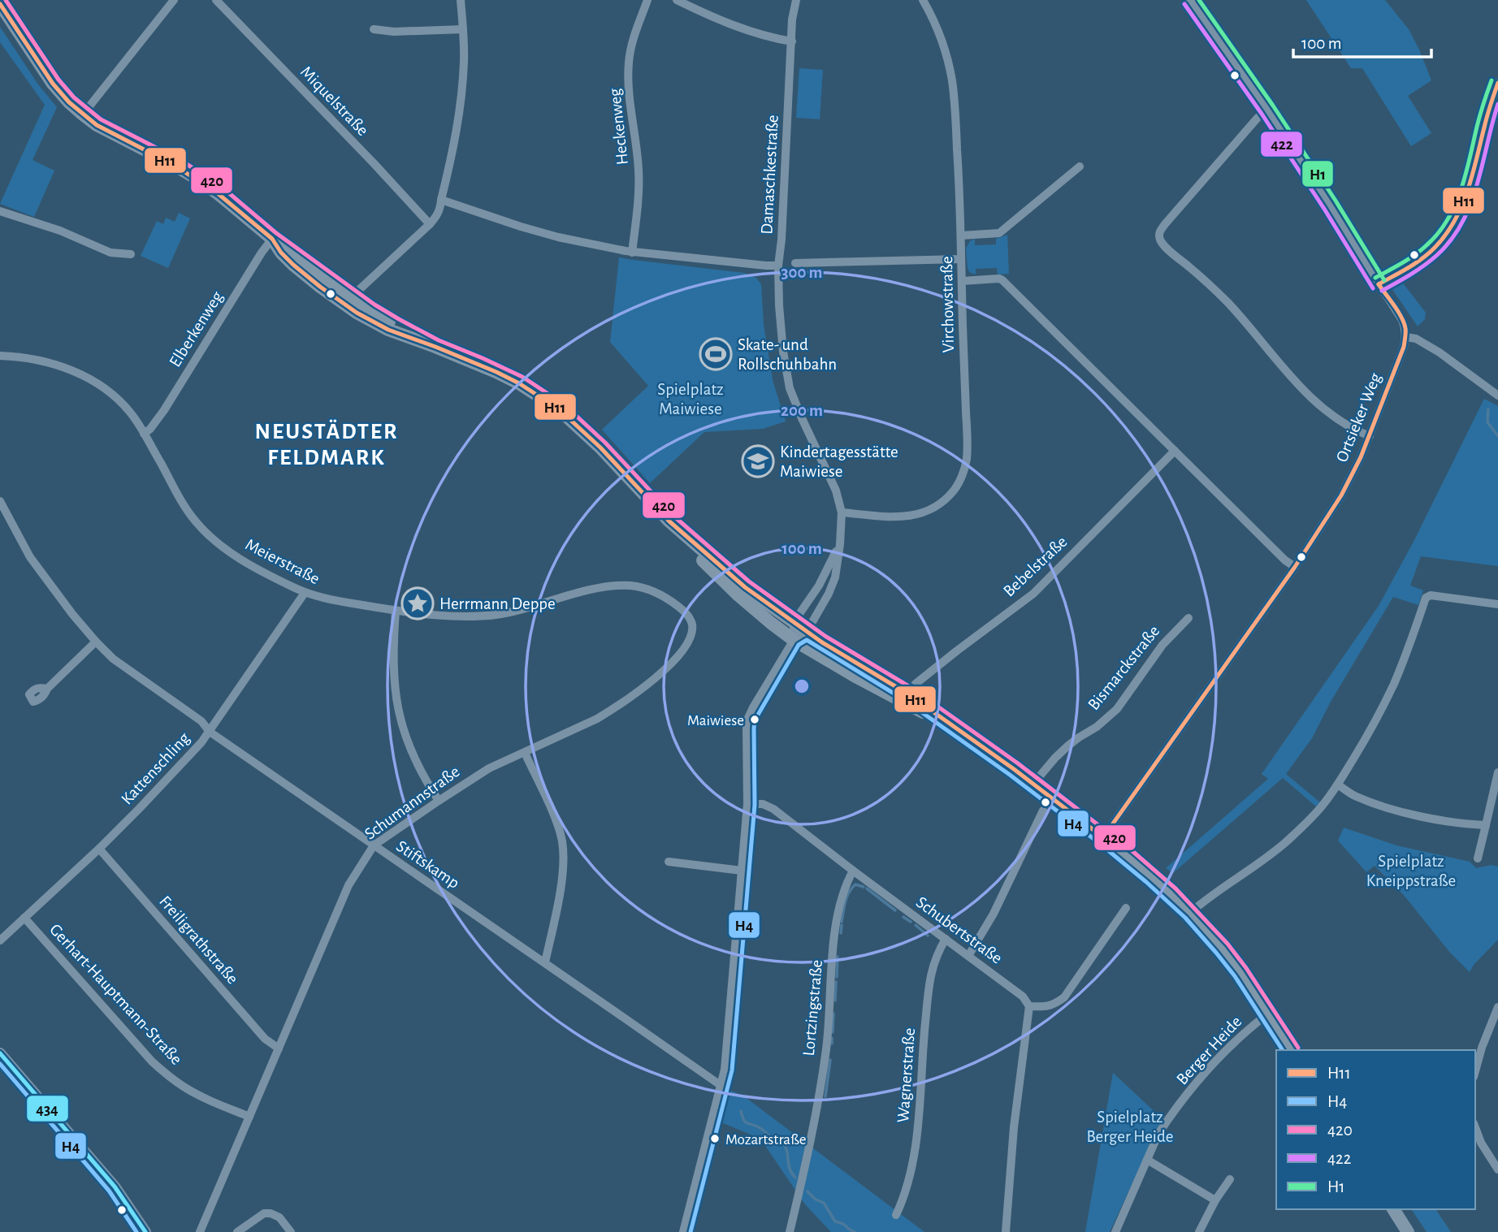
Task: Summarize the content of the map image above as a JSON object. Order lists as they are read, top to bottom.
{
  "streets": {
    "street": [
      "Miquelstraße",
      "Heckenweg",
      "Damaschkestraße",
      "Virchowstraße",
      "Elberkenweg",
      "Ortsieker Weg",
      "Meierstraße",
      "Bebelstraße",
      "Bismarckstraße",
      "Kattenschling",
      "Schumannstraße",
      "Stiftskamp",
      "Schubertstraße",
      "Freiligrathstraße",
      "Gerhart-Hauptmann-Straße",
      "Lortzingstraße",
      "Berger Heide",
      "Wagnerstraße"
    ]
  },
  "crossings": [
    ["Damaschkestraße", "Virchowstraße"],
    ["Elberkenweg", "Meierstraße"],
    ["Meierstraße", "Kattenschling"],
    ["Meierstraße", "Schumannstraße"],
    ["Kattenschling", "Stiftskamp"],
    ["Kattenschling", "Freiligrathstraße"],
    ["Kattenschling", "Gerhart-Hauptmann-Straße"],
    ["Schumannstraße", "Stiftskamp"],
    ["Schumannstraße", "Freiligrathstraße"],
    ["Schumannstraße", "Gerhart-Hauptmann-Straße"],
    ["Schubertstraße", "Lortzingstraße"],
    ["Schubertstraße", "Wagnerstraße"]
  ],
  "districts": ["NEUSTÄDTER FELDMARK"],
  "parks": ["Spielplatz Maiwiese", "Spielplatz Kneippstraße", "Spielplatz Berger Heide"],
  "places": {
    "sports": ["Skate- und Rollschuhbahn"],
    "school or university": ["Kindertagesstätte Maiwiese"],
    "place": ["Herrmann Deppe"],
    "other": ["Maiwiese", "Mozartstraße"]
  },
  "lines": [
    "transit line 420",
    "transit line H1",
    "transit line H11",
    "transit line 422",
    "transit line H4",
    "transit line 434"
  ],
  "legend": [
    "H11",
    "H4",
    "420",
    "422",
    "H1"
  ],
  "scale_bar": "100 m",
  "rings": ["300 m", "200 m", "100 m"]
}
